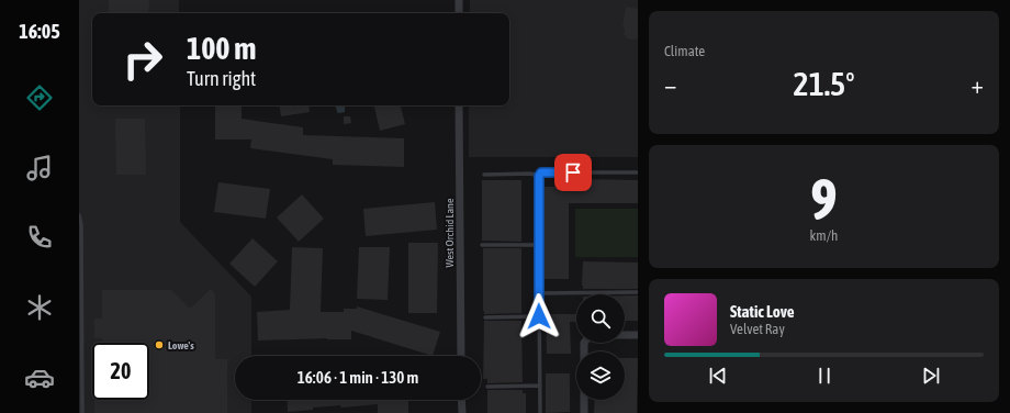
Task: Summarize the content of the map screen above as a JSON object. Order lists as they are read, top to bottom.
{
  "streets": {
    "street": ["West Orchid Lane"]
  },
  "places": ["Lowe's"],
  "page": {
    "tabs": "16:05",
    "tile": [
      "Climate",
      ["9", "km/h"]
    ],
    "turn": ["100 m", "Turn right"],
    "heat": ["−", "21.5°", "+"],
    "song": ["Static Love", "Velvet Ray"],
    "limit": "20",
    "trip": "16:06 · 1 min · 130 m"
  }
}
